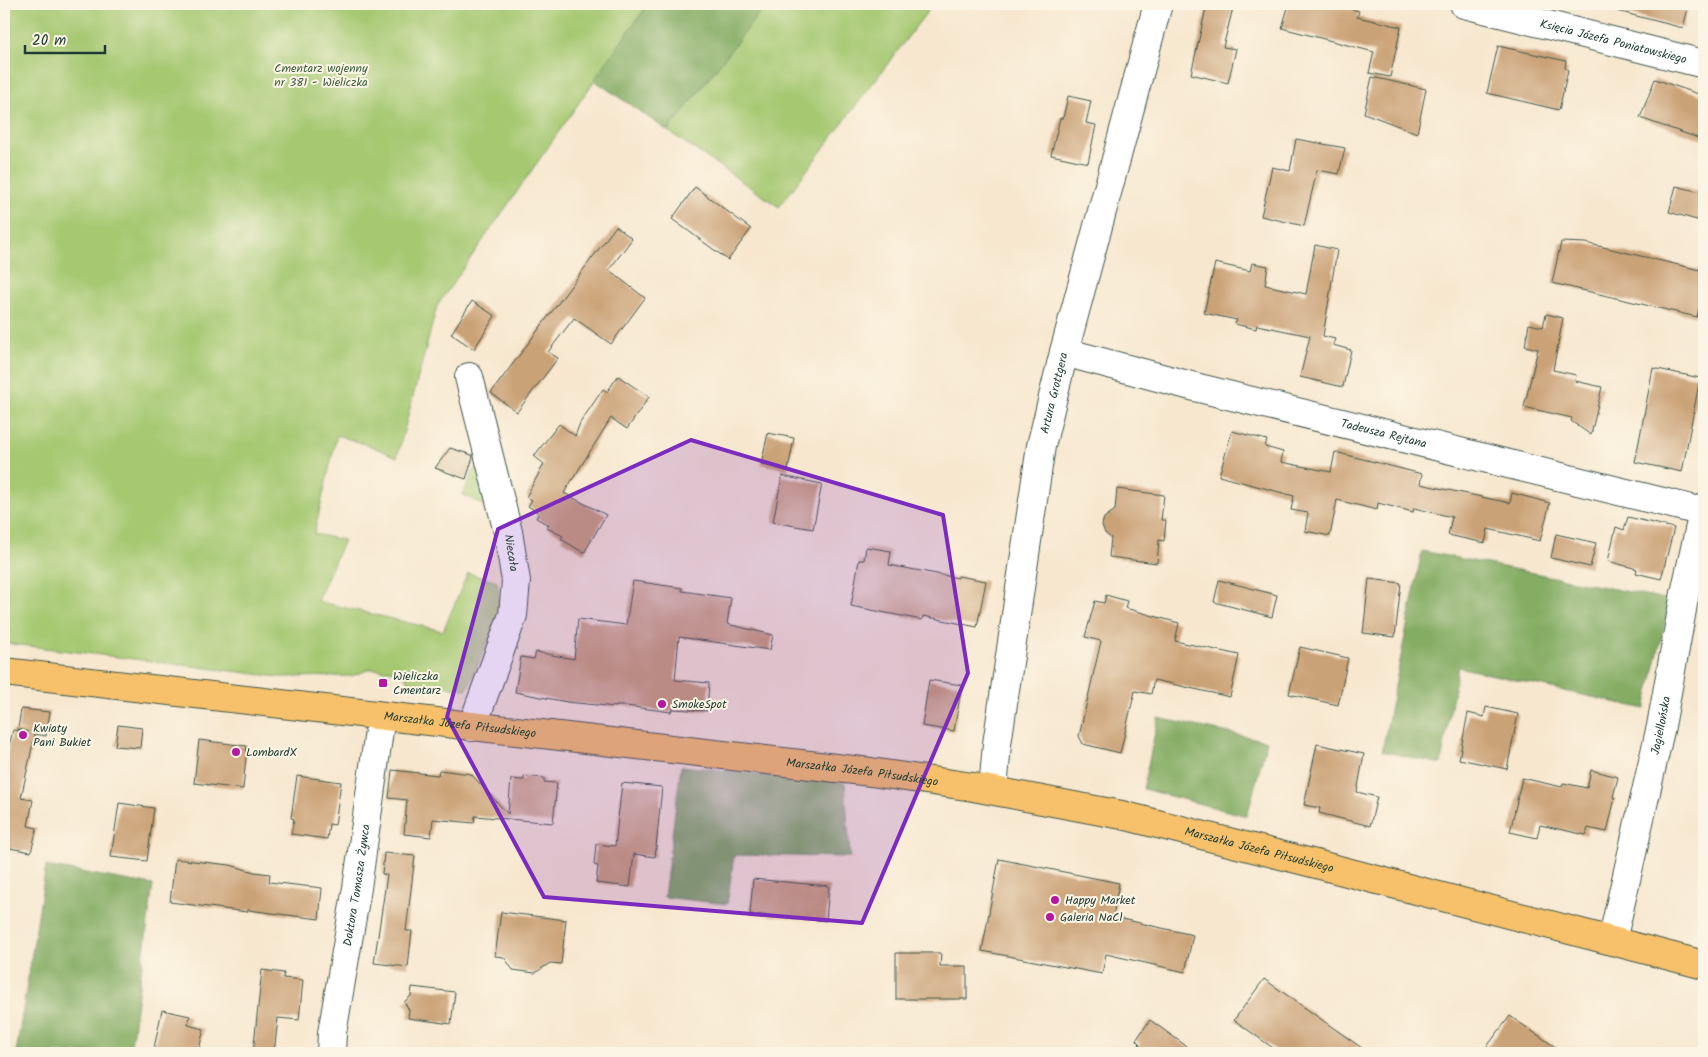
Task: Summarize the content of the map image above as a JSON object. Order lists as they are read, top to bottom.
{
  "streets": {
    "main road": ["Marszałka Józefa Piłsudskiego"],
    "street": [
      "Księcia Józefa Poniatowskiego",
      "Artura Grottgera",
      "Tadeusza Rejtana",
      "Niecała",
      "Jagiellońska",
      "Doktora Tomasza Żywca"
    ]
  },
  "crossings": [
    ["Artura Grottgera", "Tadeusza Rejtana"],
    ["Artura Grottgera", "Marszałka Józefa Piłsudskiego"],
    ["Tadeusza Rejtana", "Jagiellońska"],
    ["Niecała", "Marszałka Józefa Piłsudskiego"],
    ["Marszałka Józefa Piłsudskiego", "Jagiellońska"],
    ["Marszałka Józefa Piłsudskiego", "Doktora Tomasza Żywca"]
  ],
  "parks": ["Cmentarz wojenny nr 381 - Wieliczka"],
  "places": {
    "transit": ["Wieliczka Cmentarz"],
    "other": [
      "SmokeSpot",
      "Kwiaty Pani Bukiet",
      "LombardX",
      "Happy Market",
      "Galeria NaCl"
    ]
  },
  "scale_bar": "20 m"
}
